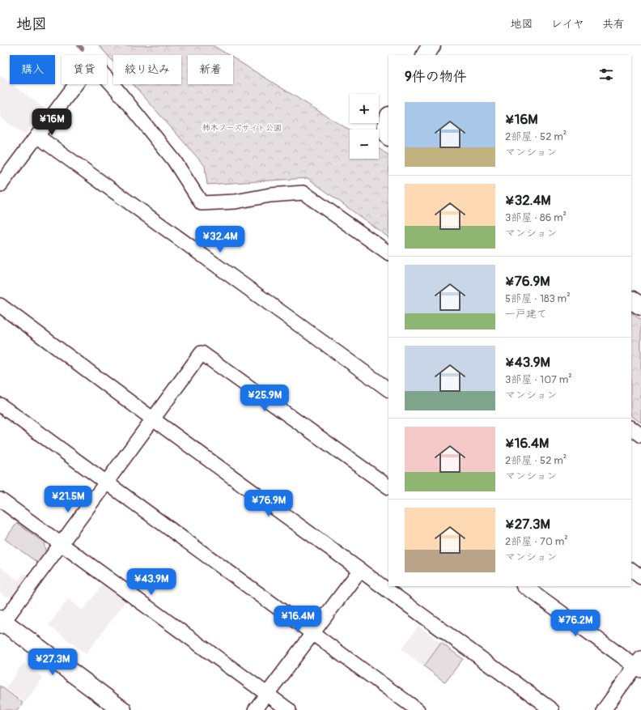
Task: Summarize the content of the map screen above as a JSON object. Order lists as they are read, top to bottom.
{
  "parks": ["柿木フーズサイト公園"],
  "page": {
    "header": "地図",
    "nav": ["地図", "レイヤ", "共有"],
    "chip": [
      "購入",
      "賃貸",
      "絞り込み",
      "新着"
    ],
    "heading": "9件の物件",
    "map_buttons": ["+", "−"],
    "list": [
      {
        "name": "¥16M",
        "note": "2部屋 · 52 m² · マンション"
      },
      {
        "name": "¥32.4M",
        "note": "3部屋 · 86 m² · マンション"
      },
      {
        "name": "¥76.9M",
        "note": "5部屋 · 183 m² · 一戸建て"
      },
      {
        "name": "¥43.9M",
        "note": "3部屋 · 107 m² · マンション"
      },
      {
        "name": "¥16.4M",
        "note": "2部屋 · 52 m² · マンション"
      },
      {
        "name": "¥27.3M",
        "note": "2部屋 · 70 m² · マンション"
      }
    ],
    "price": [
      "¥16M",
      "¥32.4M",
      "¥25.9M",
      "¥21.5M",
      "¥76.9M",
      "¥43.9M",
      "¥16.4M",
      "¥76.2M",
      "¥27.3M"
    ]
  }
}
